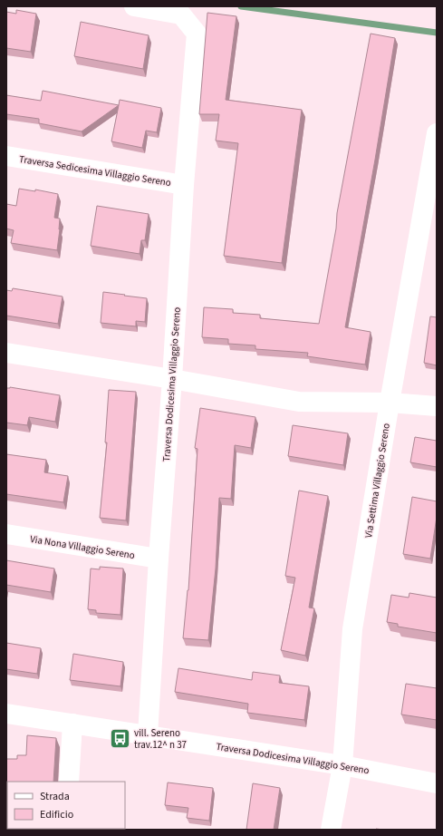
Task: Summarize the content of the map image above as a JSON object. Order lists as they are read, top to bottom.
{
  "streets": {
    "street": [
      "Traversa Sedicesima Villaggio Sereno",
      "Traversa Dodicesima Villaggio Sereno",
      "Via Settima Villaggio Sereno",
      "Via Nona Villaggio Sereno"
    ]
  },
  "crossings": [
    ["Traversa Sedicesima Villaggio Sereno", "Traversa Dodicesima Villaggio Sereno"],
    ["Traversa Dodicesima Villaggio Sereno", "Via Settima Villaggio Sereno"],
    ["Traversa Dodicesima Villaggio Sereno", "Via Nona Villaggio Sereno"]
  ],
  "places": {
    "bus stop": ["vill. Sereno trav.12^ n 37"]
  },
  "legend": ["Strada", "Edificio"]
}
